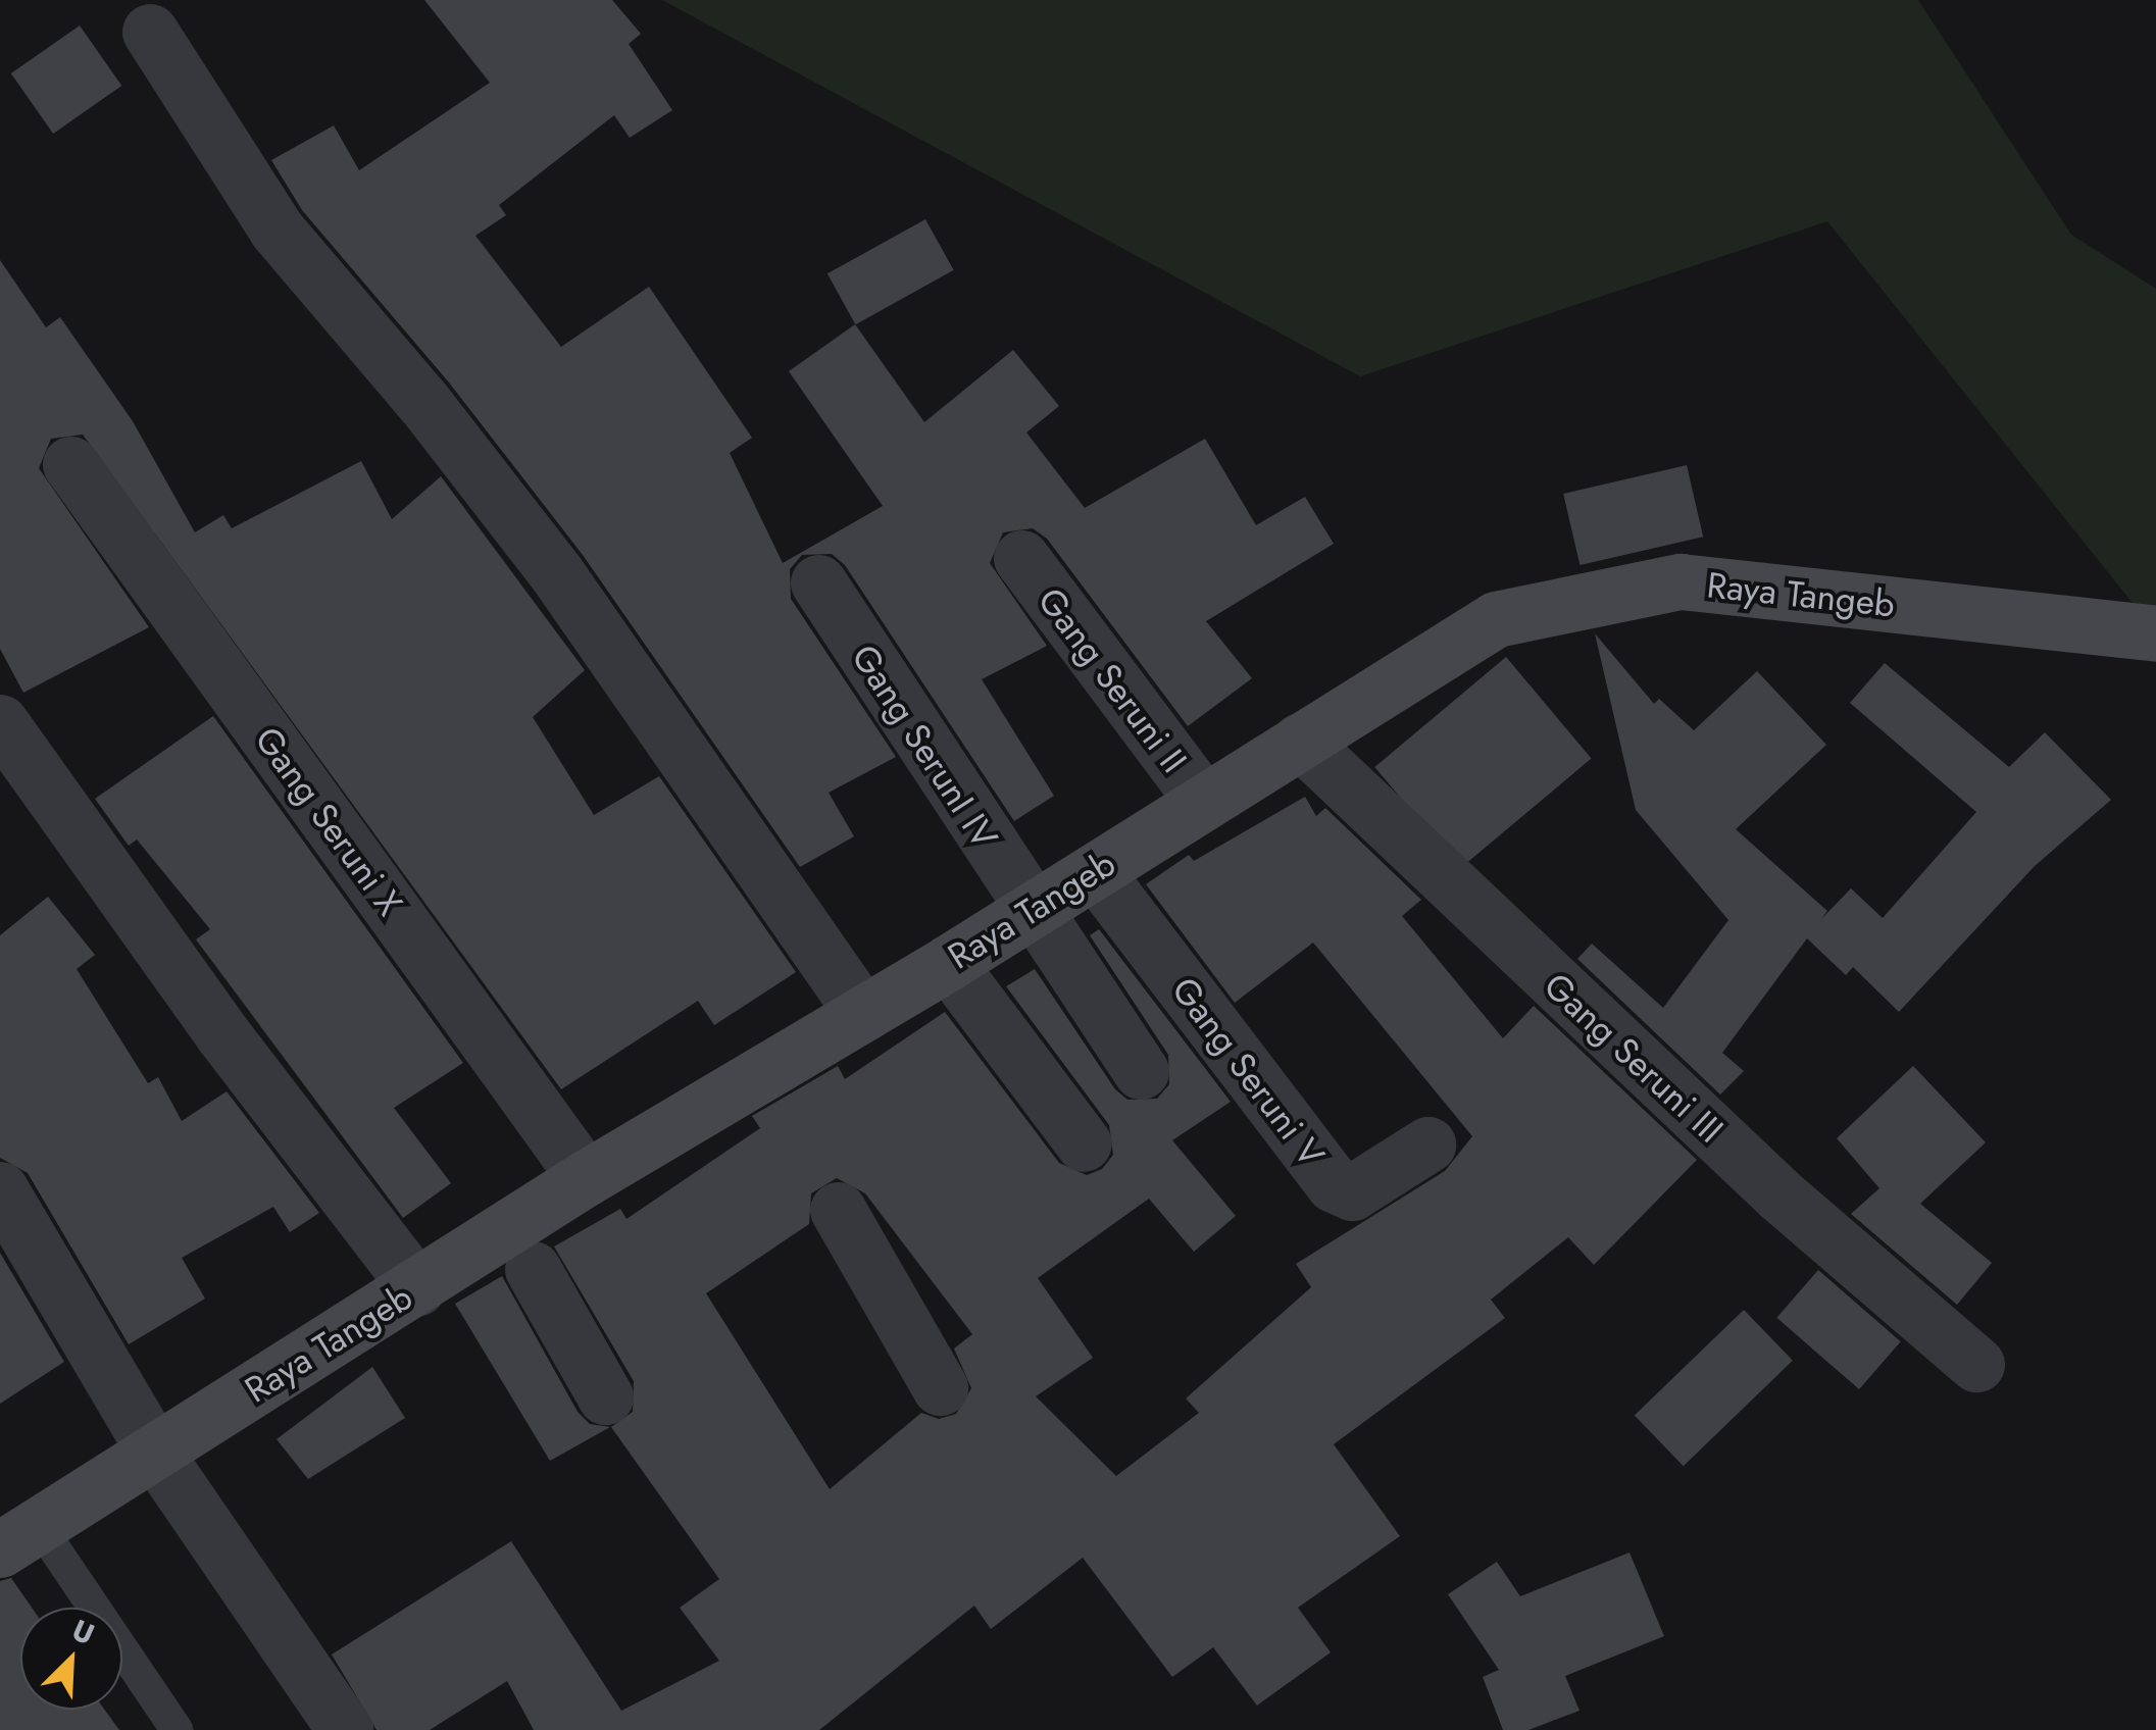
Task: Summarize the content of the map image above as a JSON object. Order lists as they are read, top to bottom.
{
  "streets": {
    "street": [
      "Raya Tangeb",
      "Gang Seruni II",
      "Gang SerunI IV",
      "Gang Seruni X",
      "Gang Seruni III",
      "Gang Seruni V"
    ]
  },
  "crossings": [
    ["Raya Tangeb", "Gang Seruni II"],
    ["Raya Tangeb", "Gang SerunI IV"],
    ["Raya Tangeb", "Gang Seruni X"],
    ["Raya Tangeb", "Gang Seruni III"],
    ["Raya Tangeb", "Gang Seruni V"]
  ],
  "north": "top right"
}
